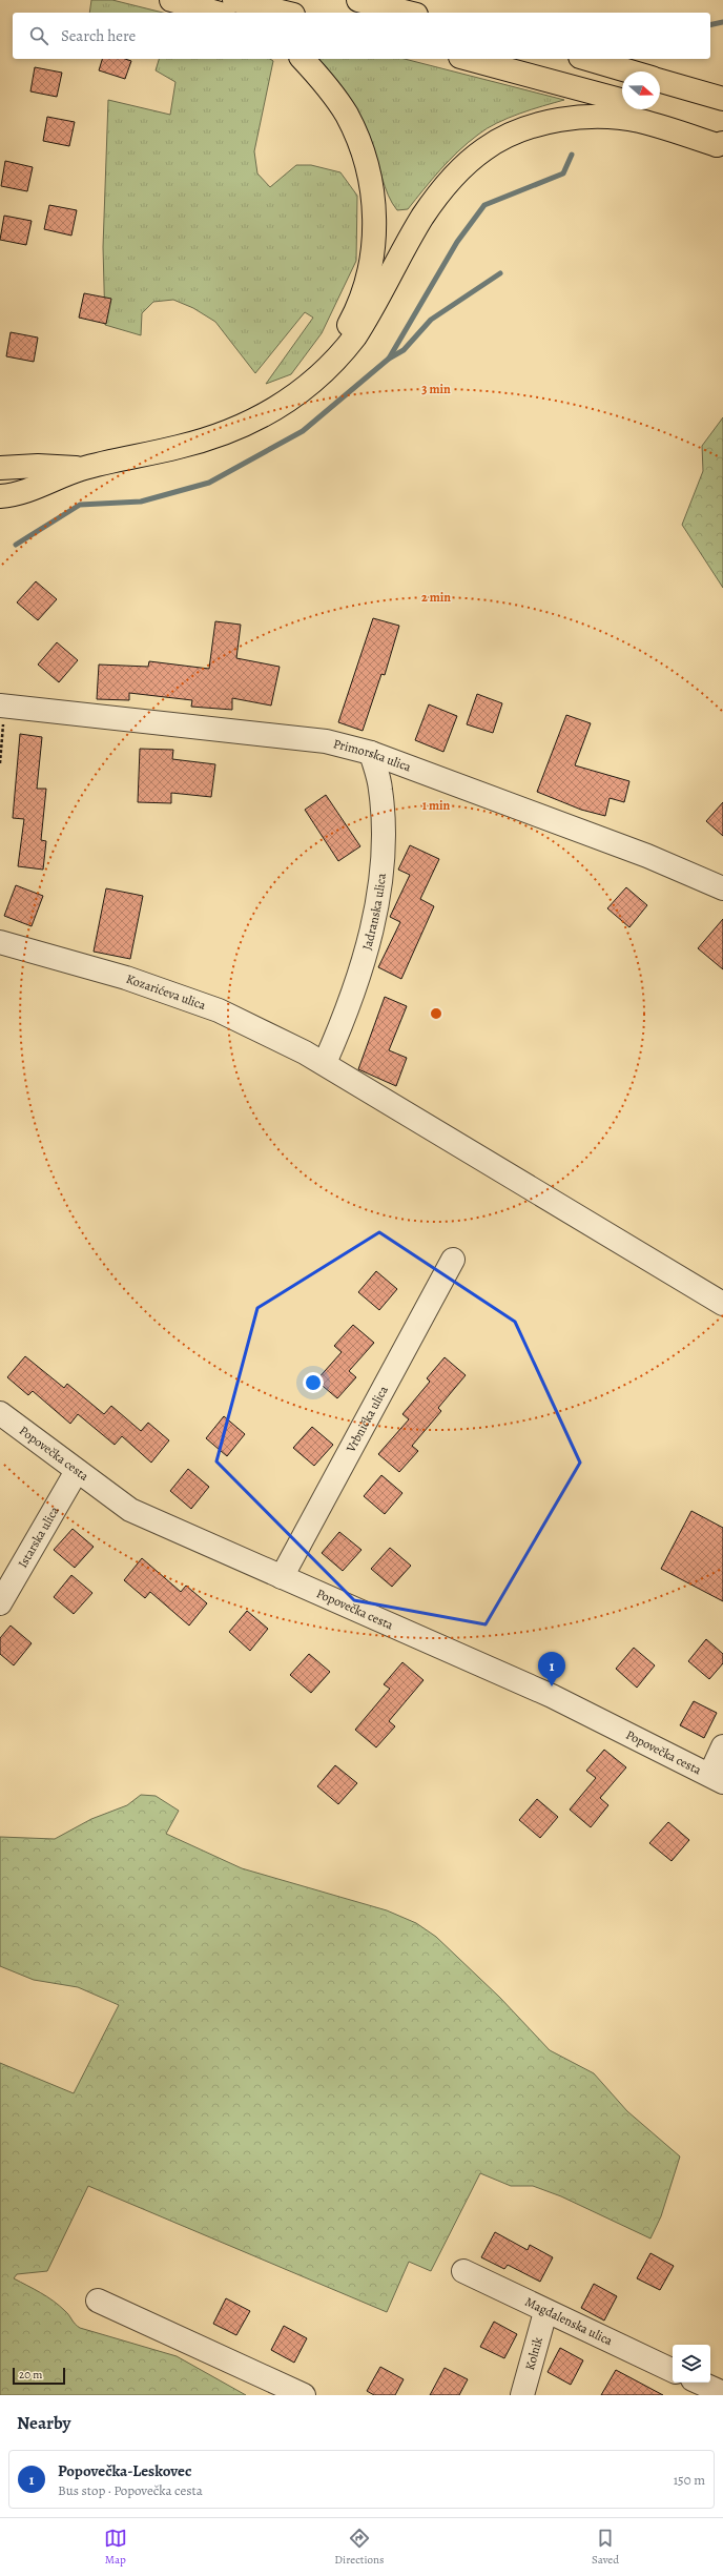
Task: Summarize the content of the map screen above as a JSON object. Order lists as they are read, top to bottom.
{
  "streets": {
    "street": [
      "Primorska ulica",
      "Jadranska ulica",
      "Kozarićeva ulica",
      "Vrbnička ulica",
      "Popovečka cesta",
      "Istarska ulica",
      "Magdalenska ulica",
      "Kolnik"
    ]
  },
  "crossings": [
    ["Primorska ulica", "Jadranska ulica"],
    ["Jadranska ulica", "Kozarićeva ulica"],
    ["Vrbnička ulica", "Popovečka cesta"],
    ["Popovečka cesta", "Istarska ulica"],
    ["Magdalenska ulica", "Kolnik"]
  ],
  "scale_bar": "20 m",
  "north": "right",
  "page": {
    "search": "Search here",
    "pins": "1",
    "scale": "20 m",
    "heading": "Nearby",
    "list": [
      {
        "mark": "1",
        "name": "Popovečka-Leskovec",
        "note": "Bus stop · Popovečka cesta",
        "value": "150 m"
      }
    ],
    "nav": ["Map", "Directions", "Saved"]
  },
  "rings": ["3 min", "2 min", "1 min"]
}
